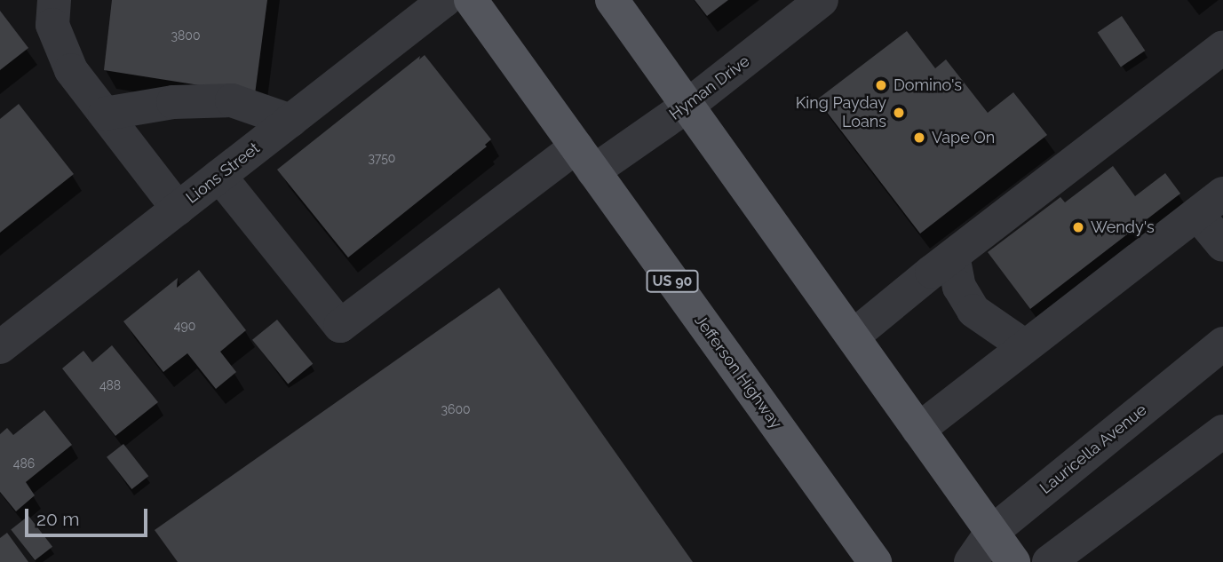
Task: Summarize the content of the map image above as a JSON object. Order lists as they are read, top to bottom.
{
  "streets": {
    "main road": ["US 90", "Jefferson Highway"],
    "street": ["Hyman Drive", "Lions Street", "Lauricella Avenue"]
  },
  "crossings": [
    ["Hyman Drive", "Lions Street"],
    ["Hyman Drive", "Jefferson Highway"]
  ],
  "places": [
    "Domino's",
    "King Payday Loans",
    "Vape On",
    "Wendy's"
  ],
  "house_numbers": [
    "3800",
    "3750",
    "490",
    "488",
    "3600",
    "486"
  ],
  "scale_bar": "20 m"
}
